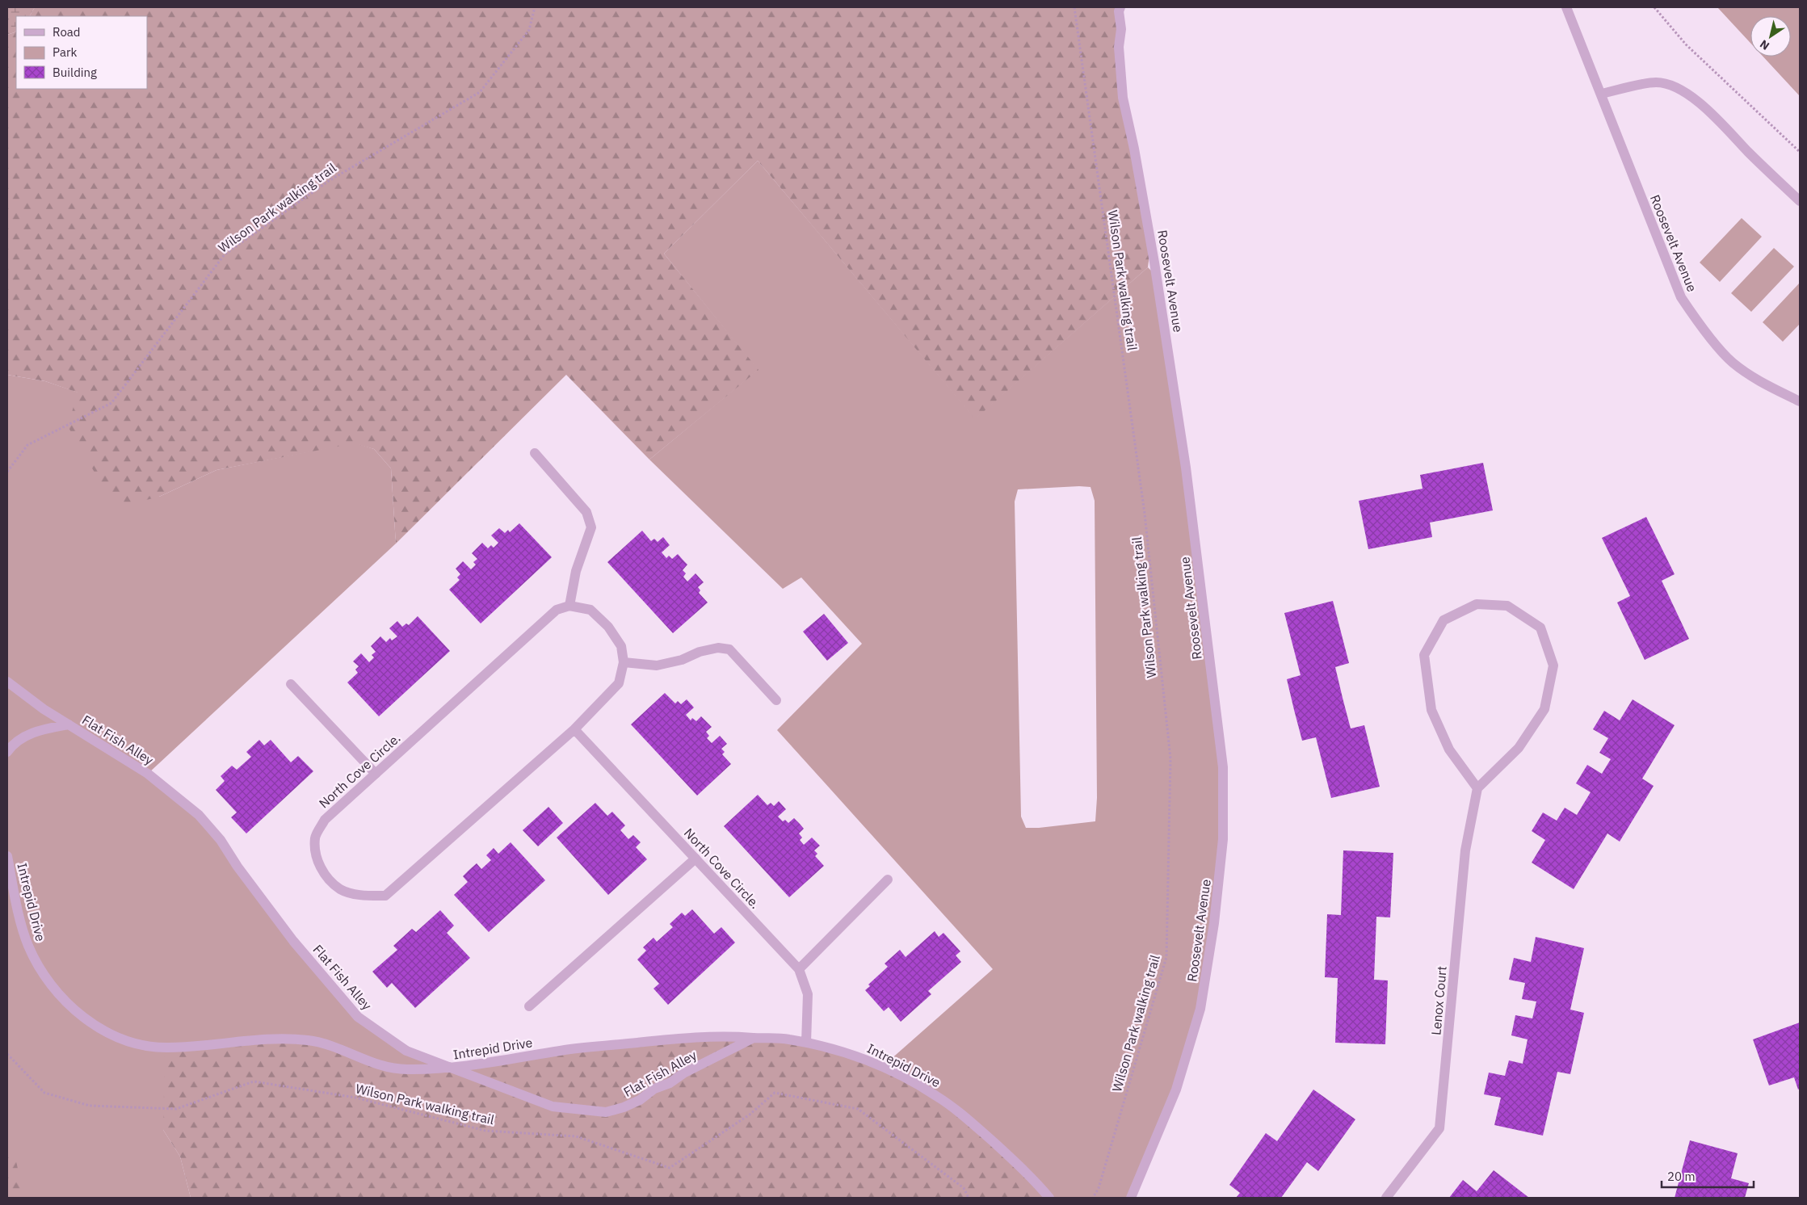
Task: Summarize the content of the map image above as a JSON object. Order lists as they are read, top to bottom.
{
  "streets": {
    "street": [
      "Roosevelt Avenue",
      "Flat Fish Alley",
      "North Cove Circle.",
      "Intrepid Drive",
      "Lenox Court"
    ],
    "path": ["Wilson Park walking trail"]
  },
  "crossings": [
    ["Flat Fish Alley", "Intrepid Drive"],
    ["North Cove Circle.", "Intrepid Drive"]
  ],
  "legend": ["Road", "Park", "Building"],
  "scale_bar": "20 m",
  "north": "bottom left"
}
